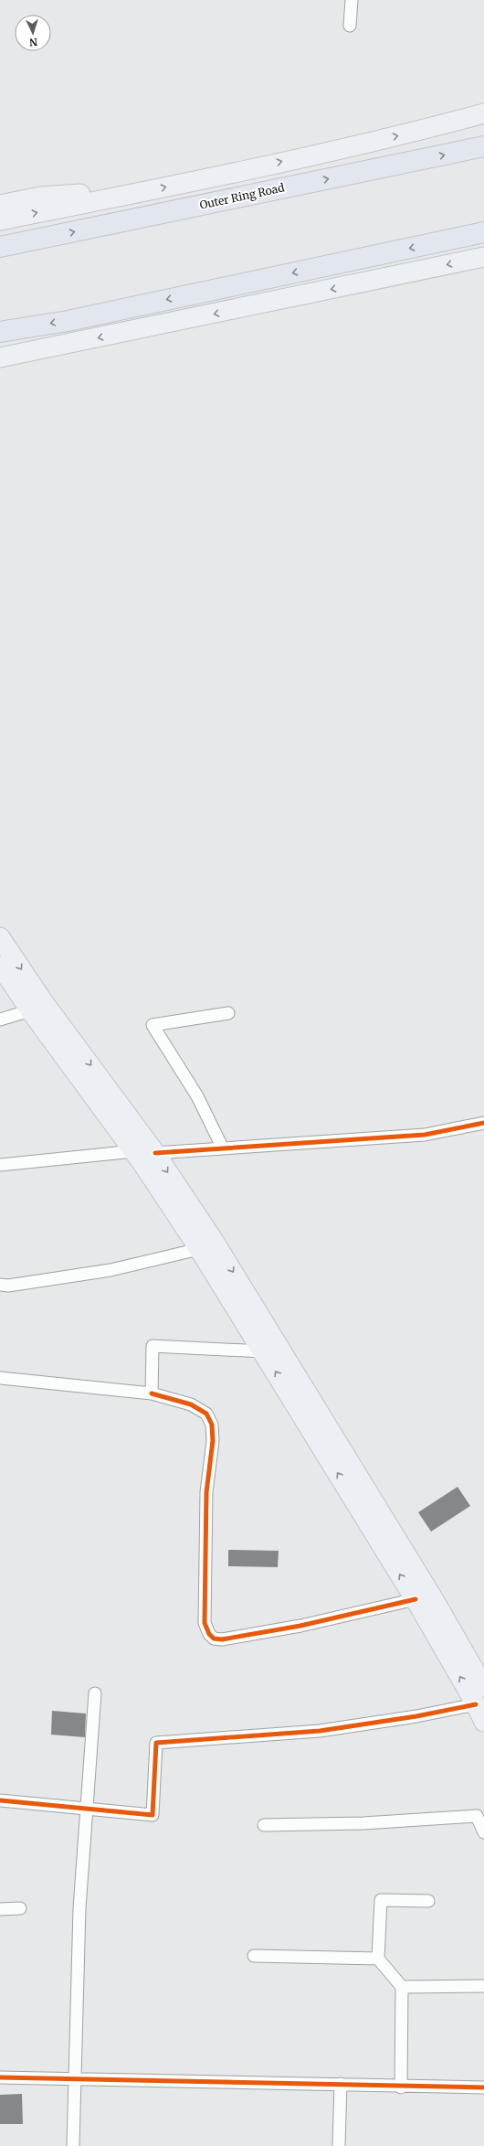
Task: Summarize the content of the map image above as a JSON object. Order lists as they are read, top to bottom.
{
  "streets": {
    "highway": ["Outer Ring Road"]
  },
  "north": "bottom"
}
